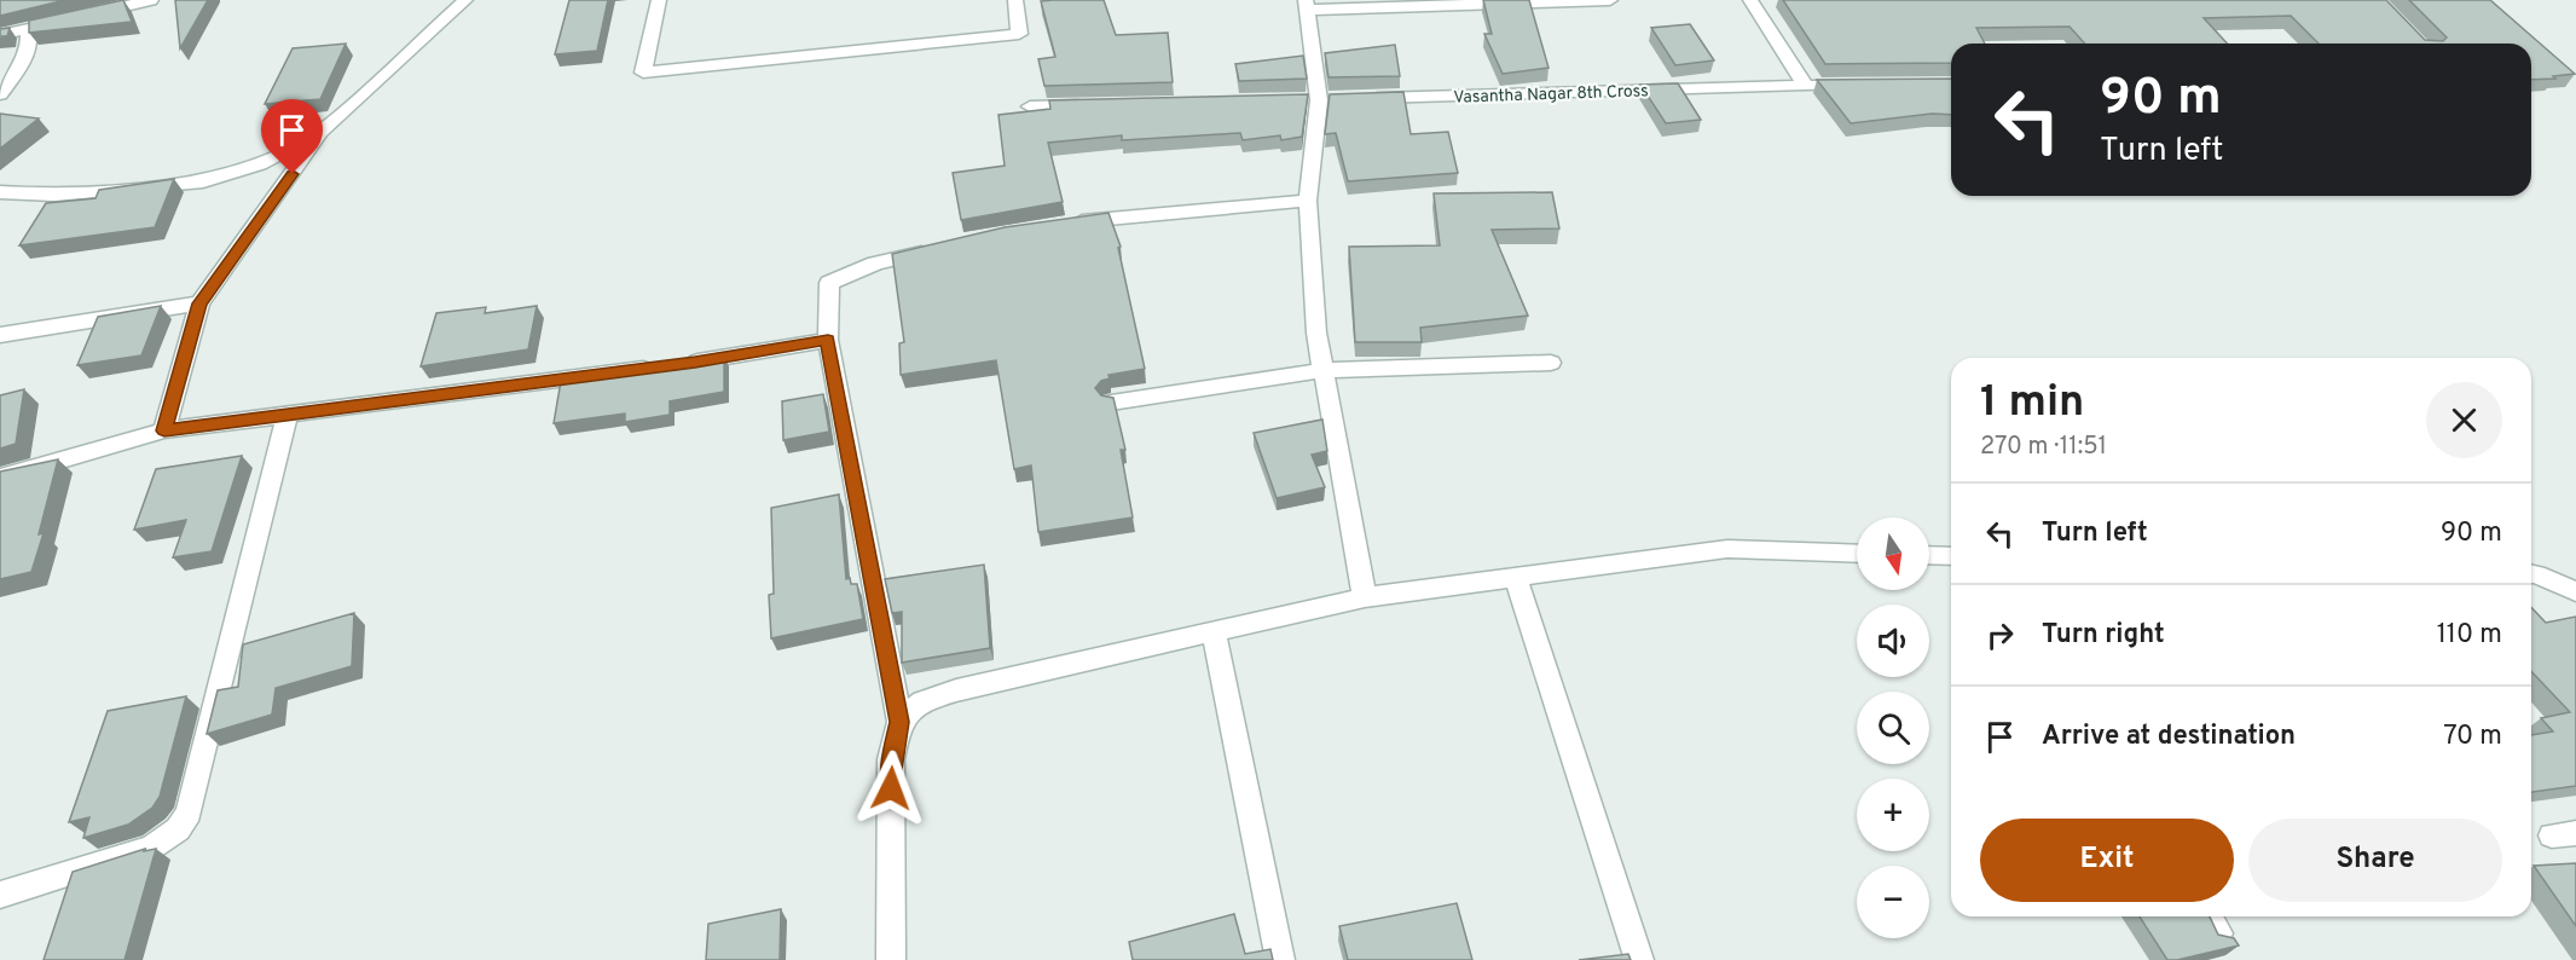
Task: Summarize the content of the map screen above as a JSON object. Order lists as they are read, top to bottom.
{
  "streets": {
    "street": ["Vasantha Nagar 8th Cross"]
  },
  "north": "bottom",
  "page": {
    "turn": ["90 m", "Turn left"],
    "heading": ["1 min", "270 m · 11:51"],
    "list": [
      {
        "name": "Turn left",
        "value": "90 m"
      },
      {
        "name": "Turn right",
        "value": "110 m"
      },
      {
        "name": "Arrive at destination",
        "value": "70 m"
      }
    ],
    "map_buttons": ["+", "−"],
    "buttons": ["Exit", "Share"]
  }
}
